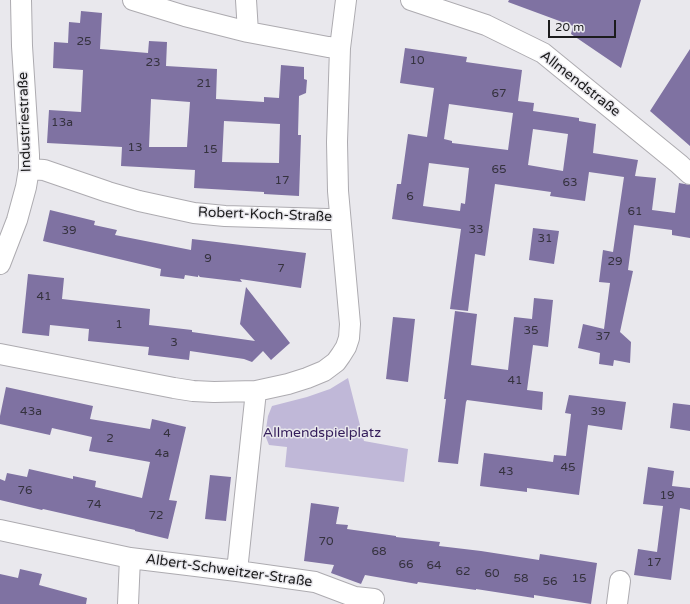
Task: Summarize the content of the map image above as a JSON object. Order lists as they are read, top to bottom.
{
  "streets": {
    "street": [
      "Allmendstraße",
      "Industriestraße",
      "Robert-Koch-Straße",
      "Albert-Schweitzer-Straße"
    ]
  },
  "crossings": [
    ["Industriestraße", "Robert-Koch-Straße"]
  ],
  "parks": ["Allmendspielplatz"],
  "house_numbers": [
    "25",
    "10",
    "23",
    "21",
    "67",
    "13a",
    "13",
    "15",
    "65",
    "17",
    "63",
    "6",
    "61",
    "33",
    "39",
    "31",
    "9",
    "29",
    "7",
    "41",
    "1",
    "35",
    "37",
    "3",
    "41",
    "43a",
    "39",
    "4",
    "2",
    "4a",
    "45",
    "43",
    "76",
    "19",
    "74",
    "72",
    "70",
    "68",
    "17",
    "66",
    "64",
    "62",
    "60",
    "58",
    "15",
    "56"
  ],
  "scale_bar": "20 m"
}
